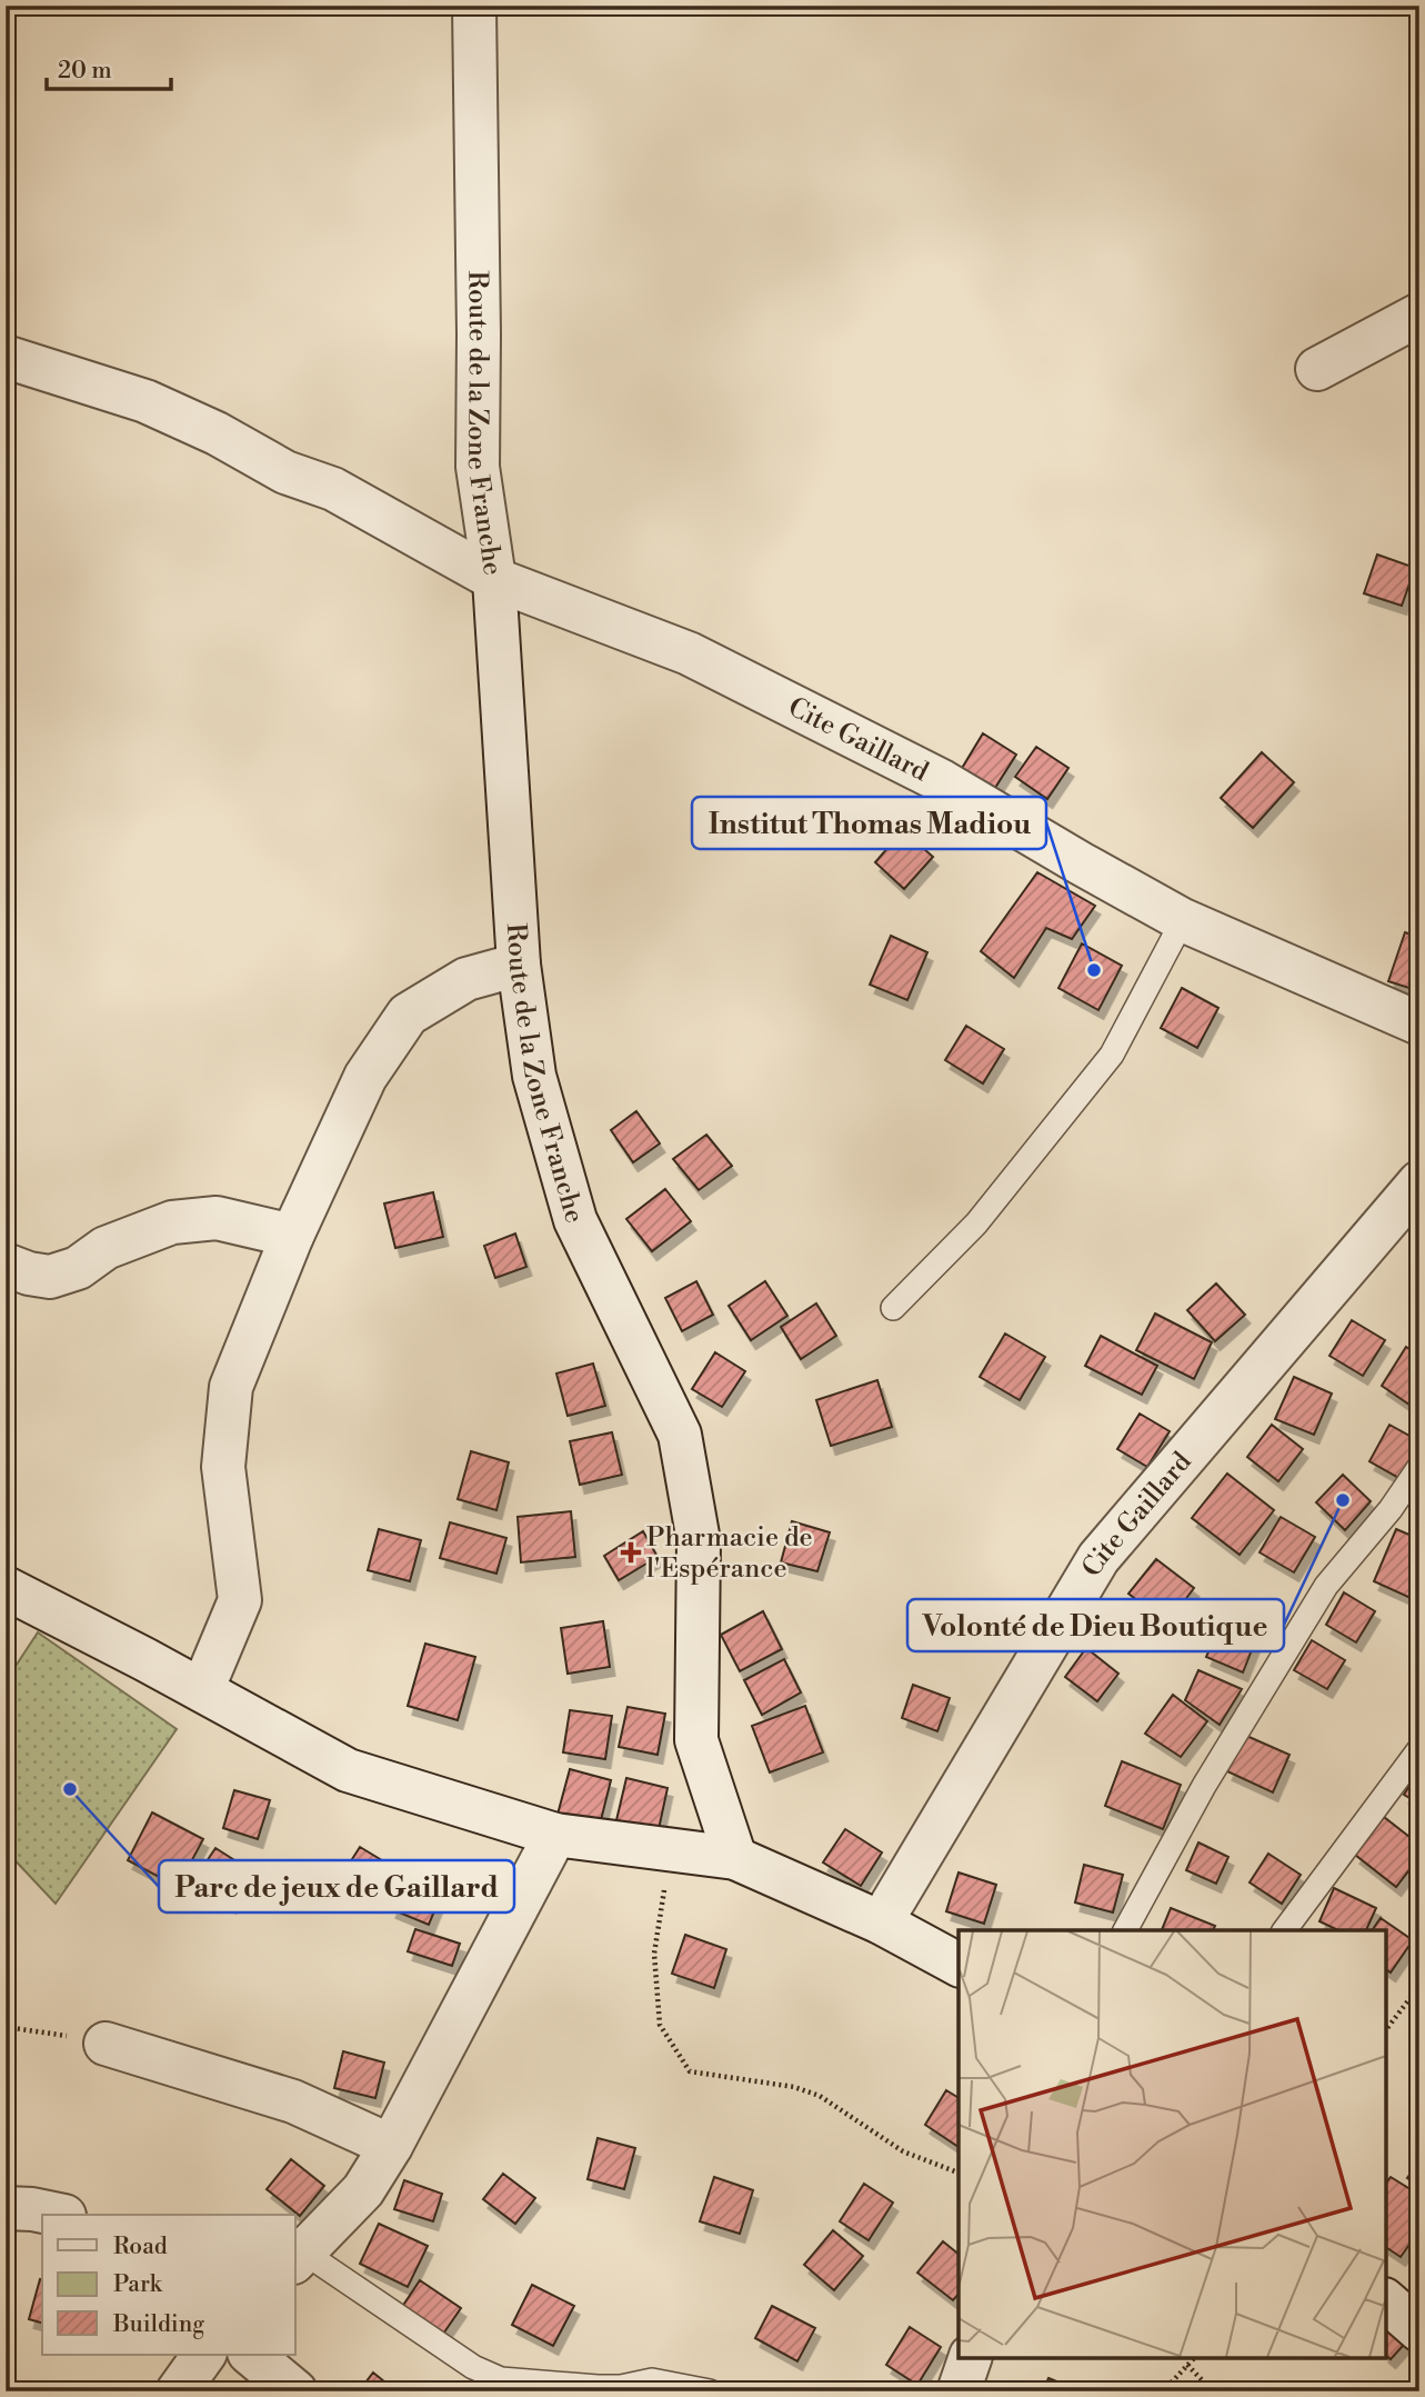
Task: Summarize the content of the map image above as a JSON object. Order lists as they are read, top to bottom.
{
  "streets": {
    "street": ["Route de la Zone Franche", "Cite Gaillard"]
  },
  "crossings": [
    ["Route de la Zone Franche", "Cite Gaillard"]
  ],
  "places": {
    "other": ["Institut Thomas Madiou", "Volonté de Dieu Boutique", "Parc de jeux de Gaillard"],
    "health": ["Pharmacie de l'Espérance"]
  },
  "legend": ["Road", "Park", "Building"],
  "scale_bar": "20 m"
}
